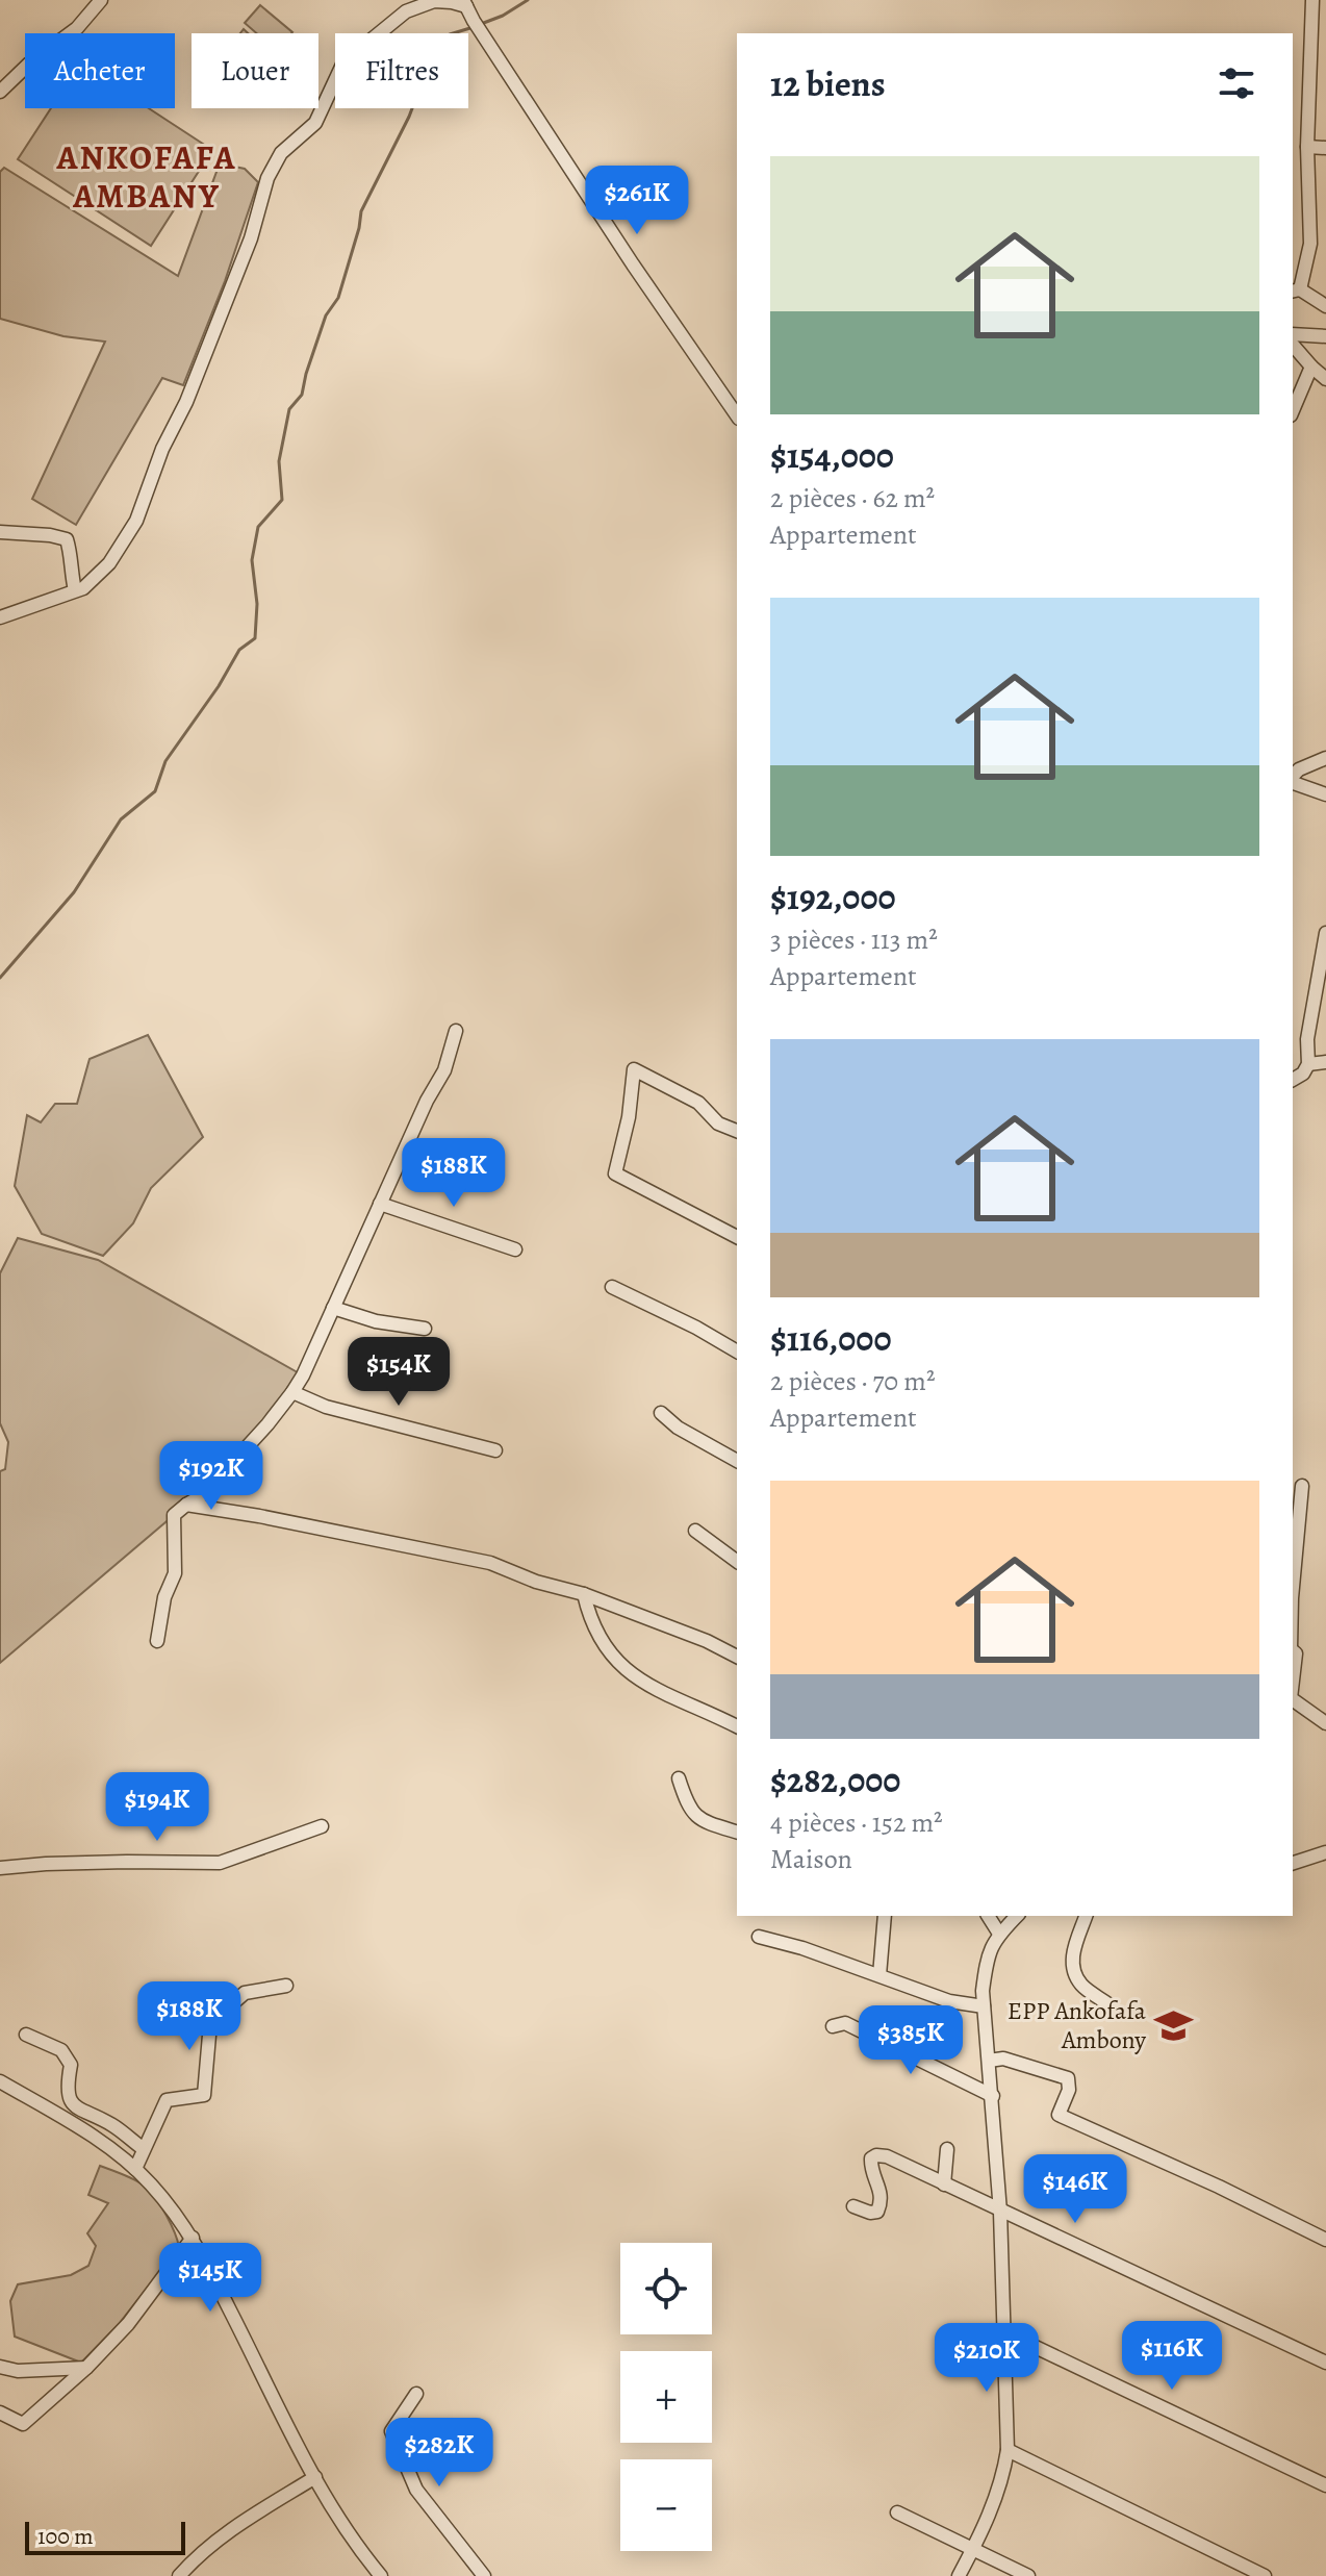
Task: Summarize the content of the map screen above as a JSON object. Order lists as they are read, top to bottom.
{
  "districts": ["ANKOFAFA AMBANY"],
  "places": {
    "school or university": ["EPP Ankofafa Ambony"]
  },
  "scale_bar": "100 m",
  "page": {
    "chip": ["Acheter", "Louer", "Filtres"],
    "heading": "12 biens",
    "list": [
      {
        "name": "$154,000",
        "note": "2 pièces · 62 m² · Appartement"
      },
      {
        "name": "$192,000",
        "note": "3 pièces · 113 m² · Appartement"
      },
      {
        "name": "$116,000",
        "note": "2 pièces · 70 m² · Appartement"
      },
      {
        "name": "$282,000",
        "note": "4 pièces · 152 m² · Maison"
      }
    ],
    "price": [
      "$261K",
      "$188K",
      "$154K",
      "$192K",
      "$194K",
      "$188K",
      "$385K",
      "$146K",
      "$145K",
      "$116K",
      "$210K",
      "$282K"
    ],
    "map_buttons": ["+", "−"],
    "scale": "100 m"
  }
}
